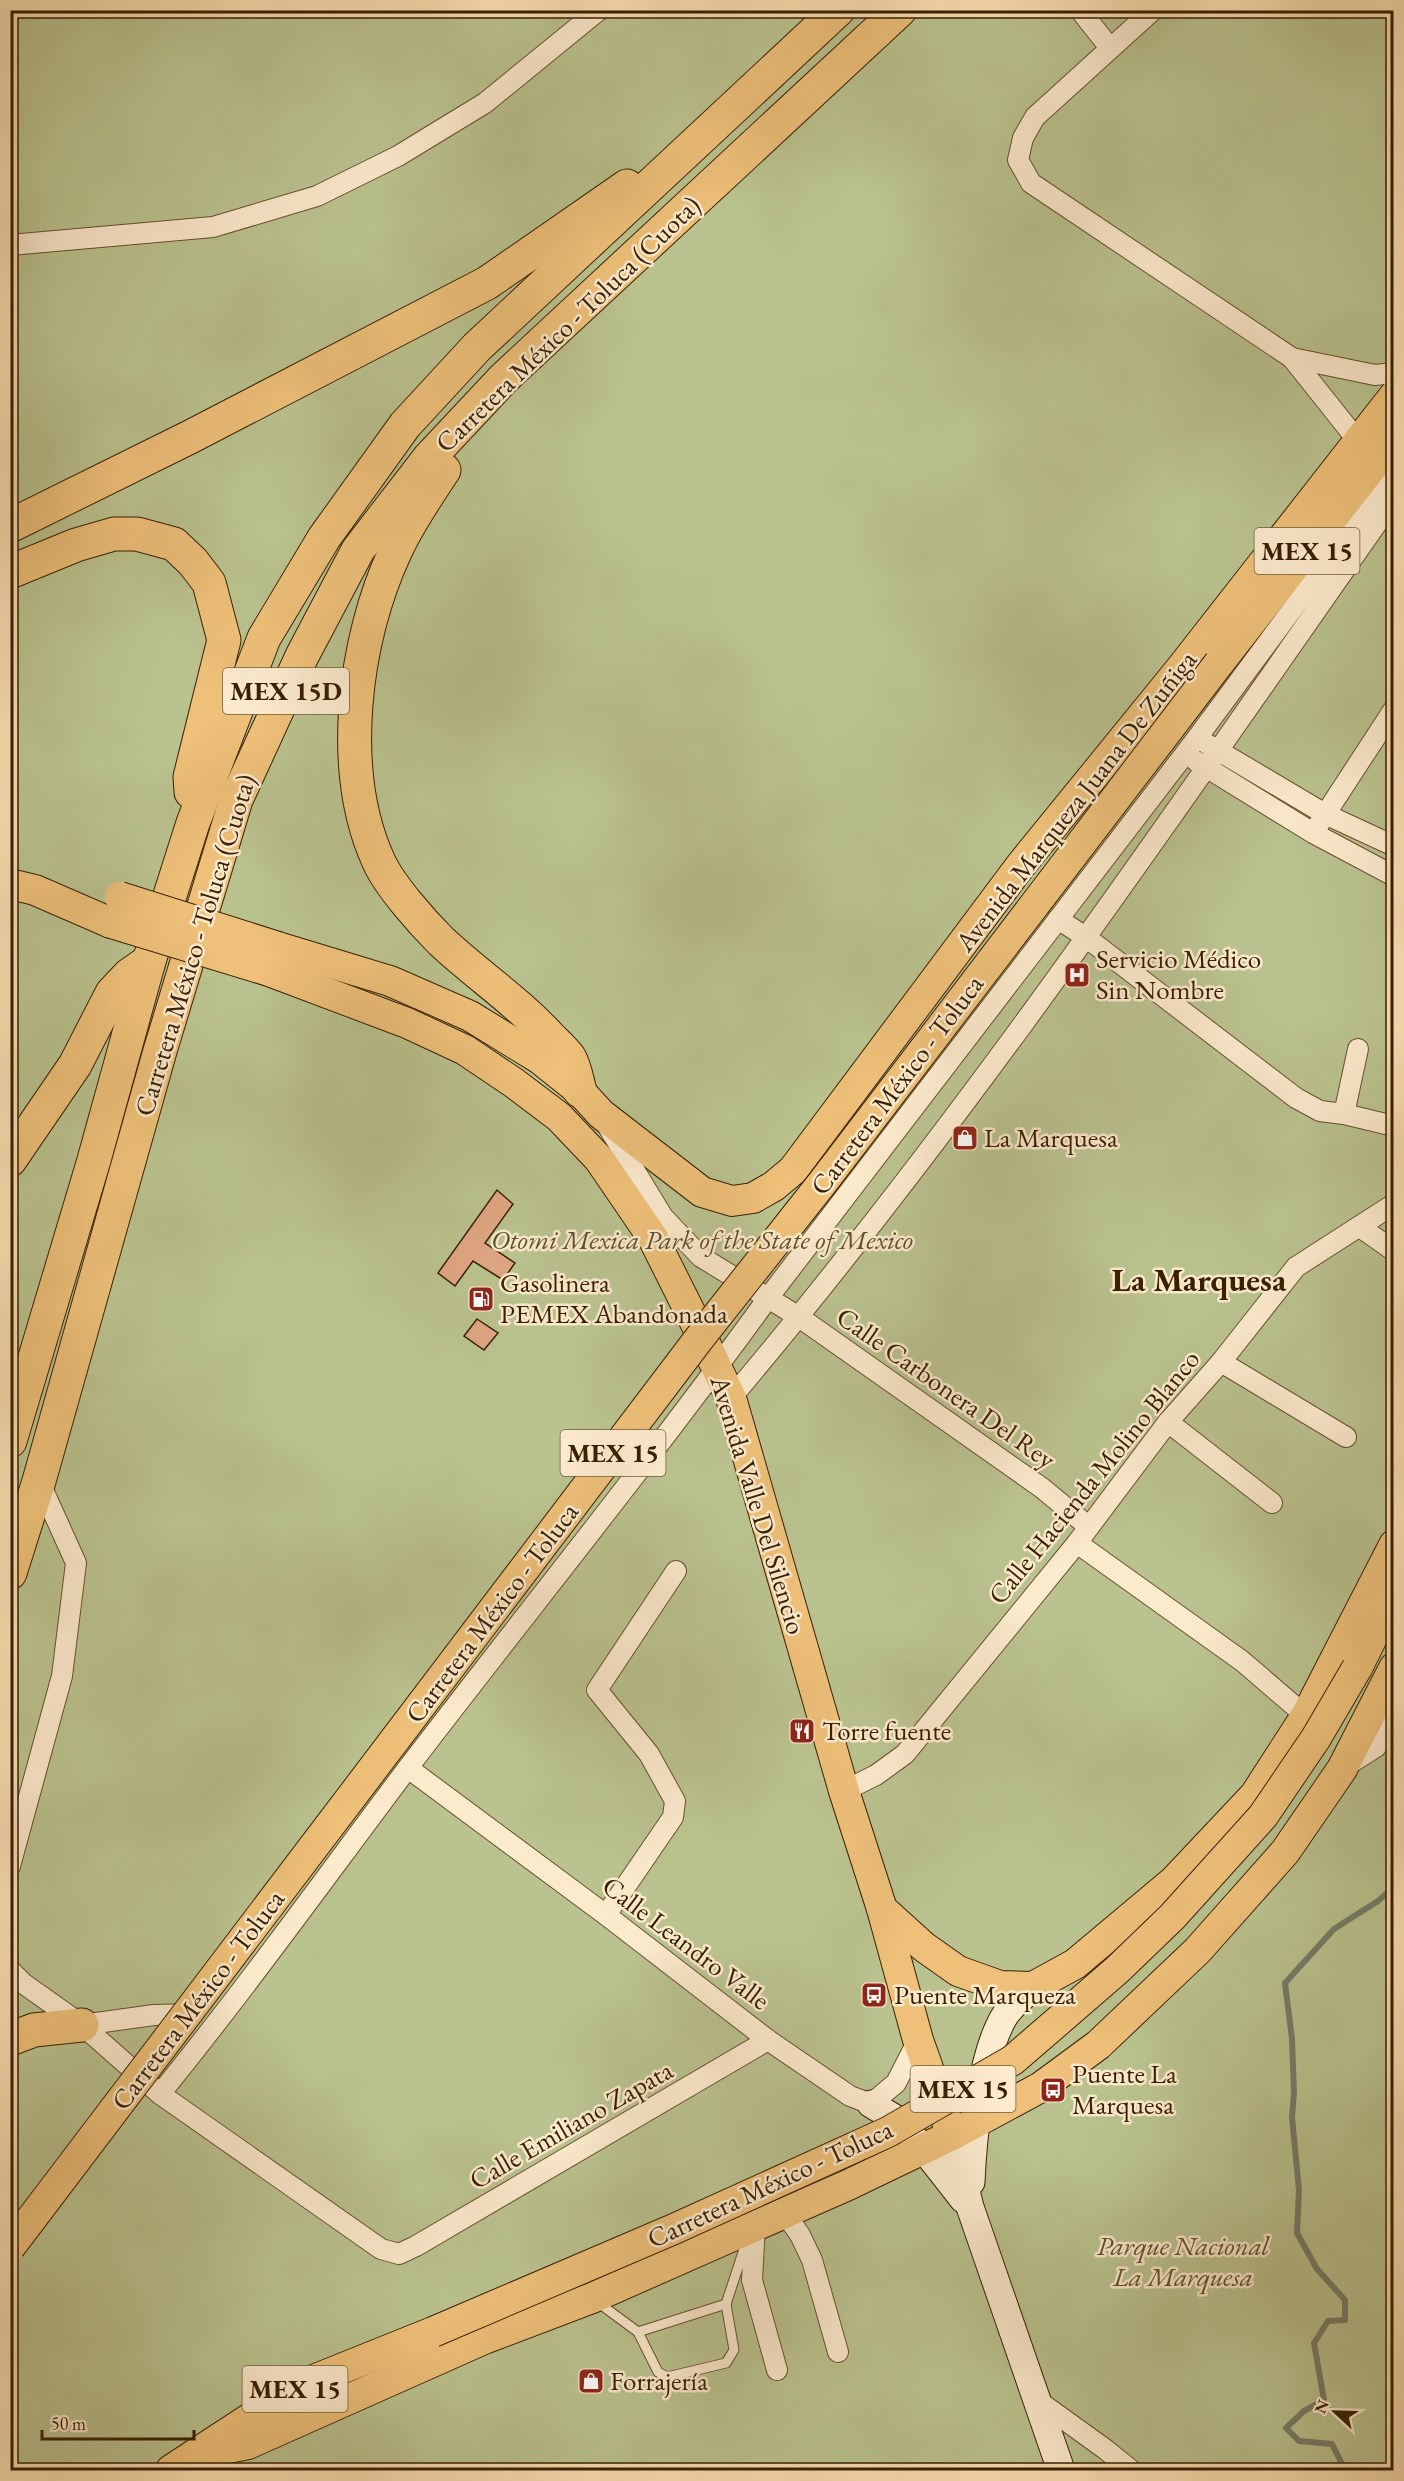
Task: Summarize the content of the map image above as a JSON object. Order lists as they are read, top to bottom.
{
  "streets": {
    "highway": ["Carretera México - Toluca (Cuota)", "MEX 15D"],
    "main road": [
      "MEX 15",
      "Avenida Marqueza Juana De Zuñiga",
      "Carretera México - Toluca",
      "Avenida Valle Del Silencio"
    ],
    "street": [
      "Calle Carbonera Del Rey",
      "Calle Hacienda Molino Blanco",
      "Calle Leandro Valle",
      "Calle Emiliano Zapata"
    ]
  },
  "crossings": [
    ["Avenida Marqueza Juana De Zuñiga", "Calle Carbonera Del Rey"],
    ["Avenida Marqueza Juana De Zuñiga", "Avenida Valle Del Silencio"],
    ["Calle Carbonera Del Rey", "Calle Hacienda Molino Blanco"],
    ["Calle Hacienda Molino Blanco", "Avenida Valle Del Silencio"],
    ["Calle Leandro Valle", "Calle Emiliano Zapata"]
  ],
  "districts": ["La Marquesa"],
  "parks": ["Otomi Mexica Park of the State of Mexico", "Parque Nacional La Marquesa"],
  "places": {
    "hospital": ["Servicio Médico Sin Nombre"],
    "shop": ["La Marquesa", "Forrajería"],
    "fuel station": ["Gasolinera PEMEX Abandonada"],
    "restaurant": ["Torre fuente"],
    "bus stop": ["Puente Marqueza", "Puente La Marquesa"]
  },
  "scale_bar": "50 m",
  "north": "left"
}
